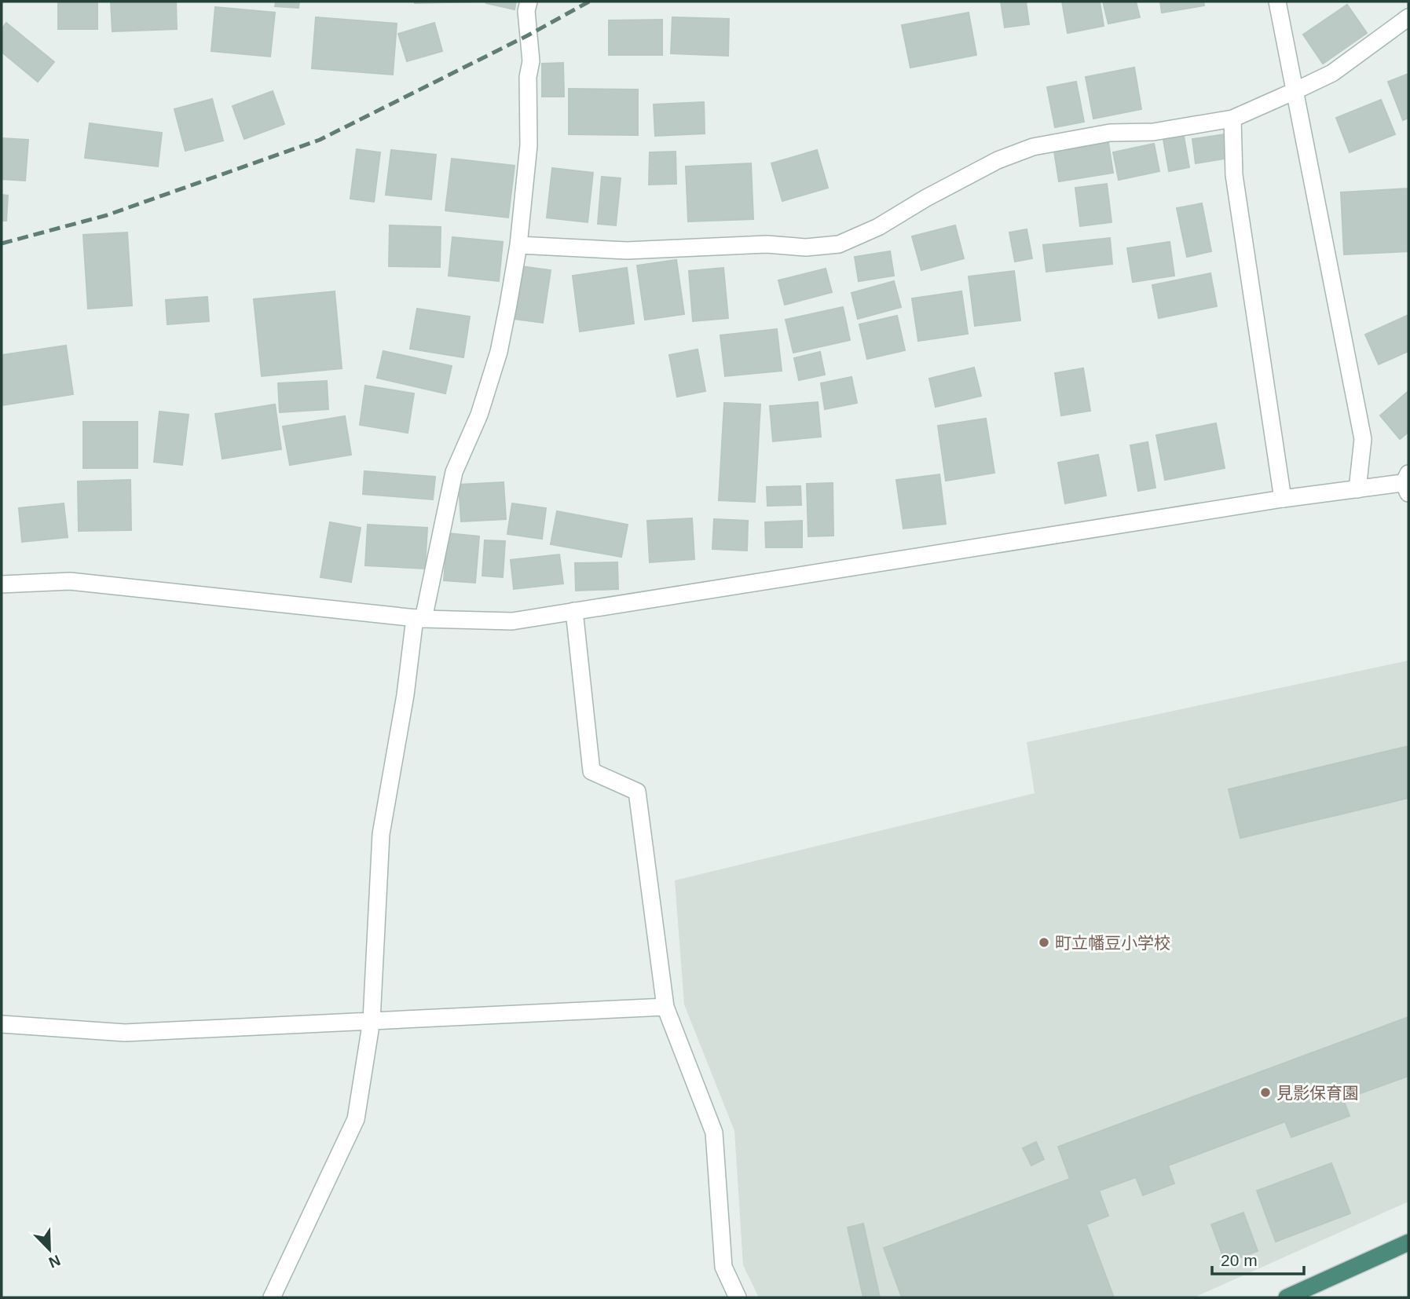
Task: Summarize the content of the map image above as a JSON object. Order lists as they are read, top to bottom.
{
  "places": ["町立幡豆小学校", "見影保育園"],
  "scale_bar": "20 m",
  "north": "bottom right"
}
